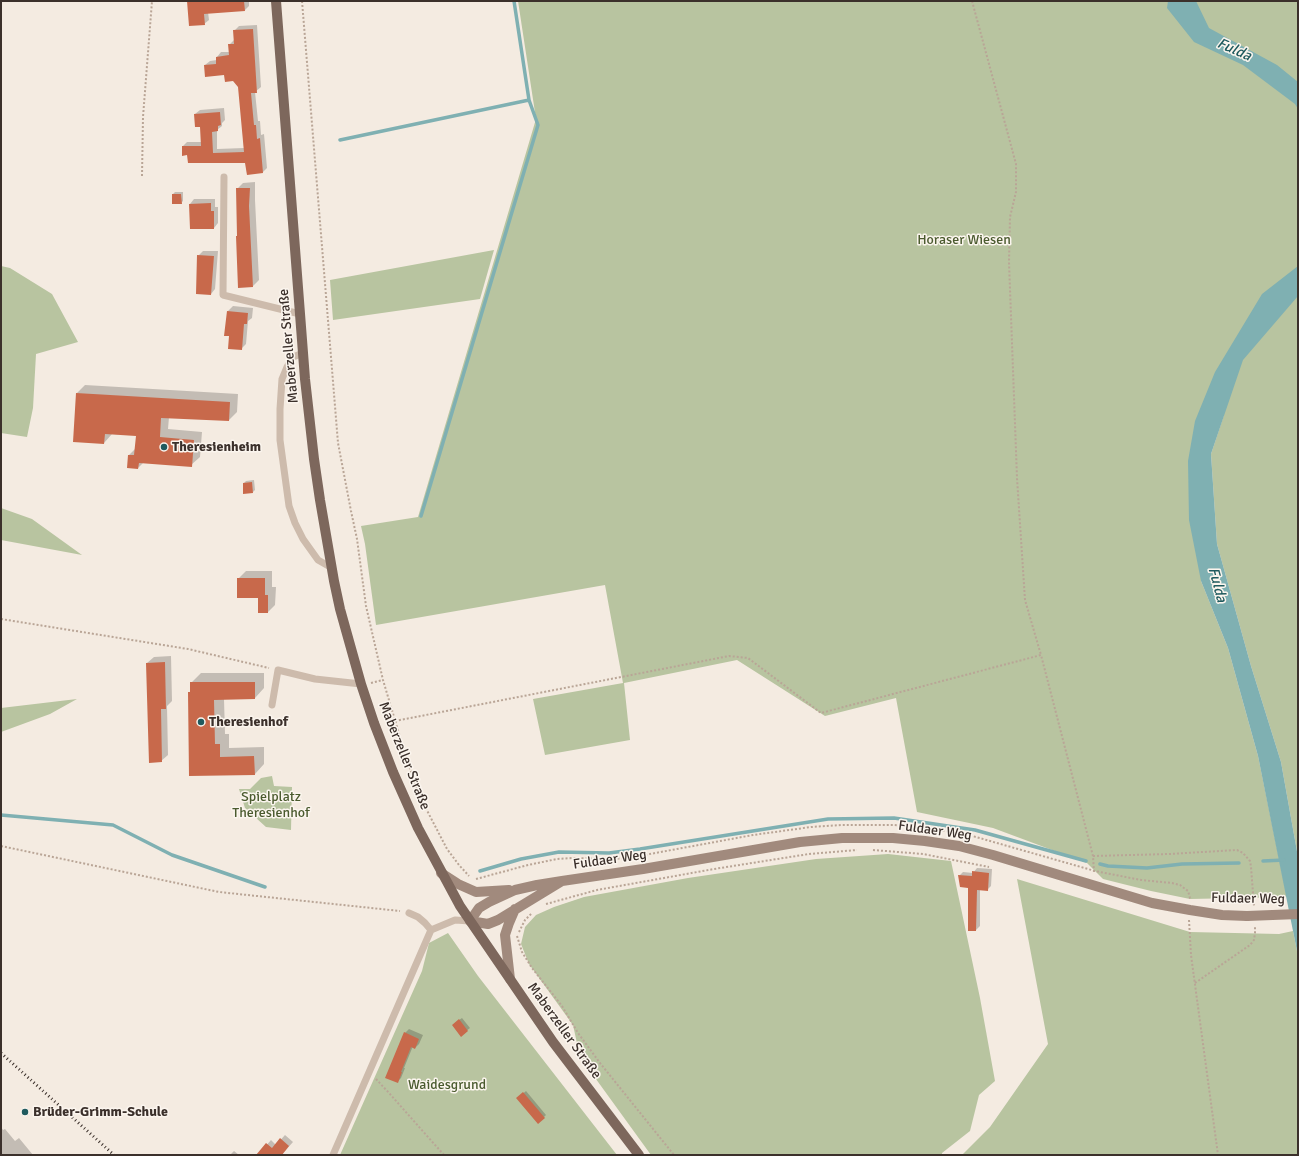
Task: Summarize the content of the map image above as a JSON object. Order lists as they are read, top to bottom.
{
  "streets": {
    "main road": ["Maberzeller Straße", "Fuldaer Weg"]
  },
  "crossings": [
    ["Maberzeller Straße", "Fuldaer Weg"]
  ],
  "water": ["Fulda"],
  "parks": ["Horaser Wiesen", "Spielplatz Theresienhof", "Waidesgrund"],
  "places": ["Theresienheim", "Theresienhof", "Brüder-Grimm-Schule"]
}
